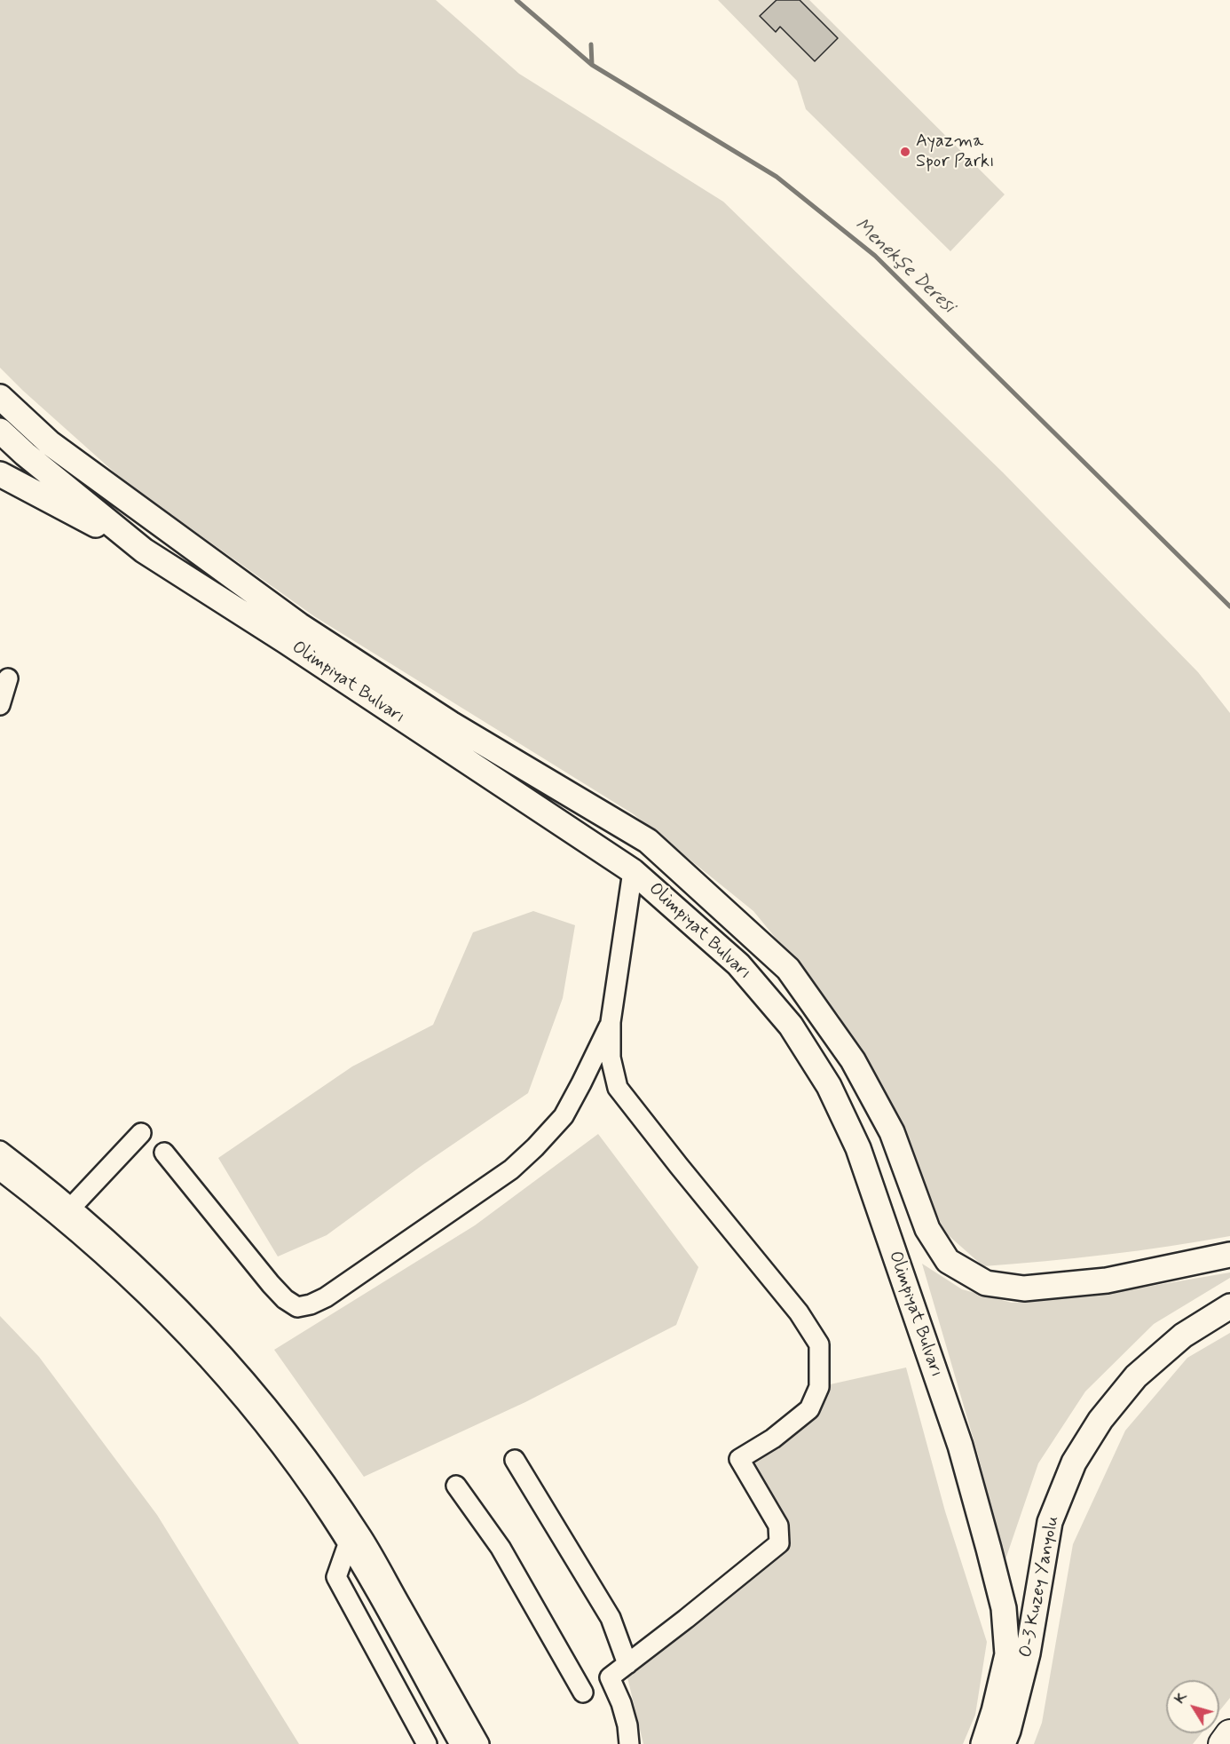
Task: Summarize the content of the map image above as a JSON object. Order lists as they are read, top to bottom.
{
  "streets": {
    "main road": ["Olimpiyat Bulvarı", "O-3 Kuzey Yanyolu"]
  },
  "water": ["Menekşe Deresi"],
  "places": ["Ayazma Spor Parkı"],
  "north": "top left"
}
